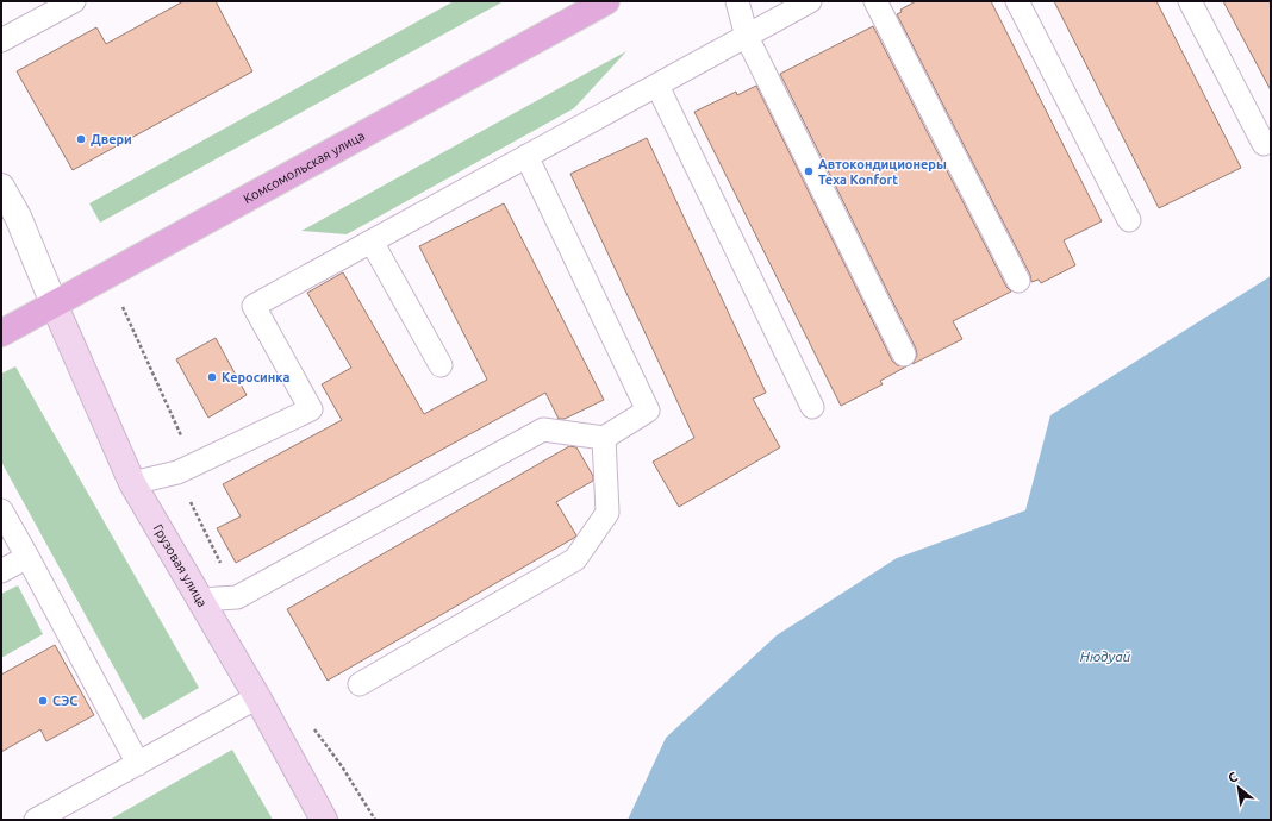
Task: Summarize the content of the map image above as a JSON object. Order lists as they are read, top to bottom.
{
  "streets": {
    "main road": ["Комсомольская улица", "Грузовая улица"]
  },
  "crossings": [
    ["Комсомольская улица", "Грузовая улица"]
  ],
  "water": ["Нюдуай"],
  "places": [
    "Двери",
    "Автокондиционеры Texa Konfort",
    "Керосинка",
    "СЭС"
  ],
  "north": "top left"
}
